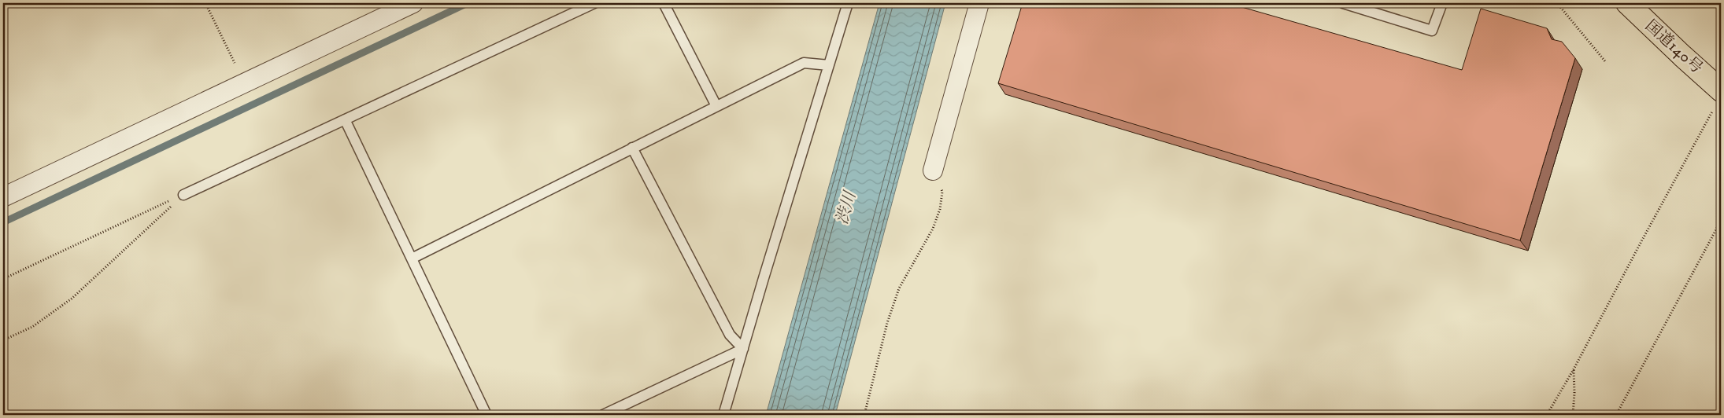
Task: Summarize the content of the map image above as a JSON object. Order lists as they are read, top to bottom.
{
  "streets": {
    "highway": ["国道140号"]
  },
  "water": ["渋川"]
}
